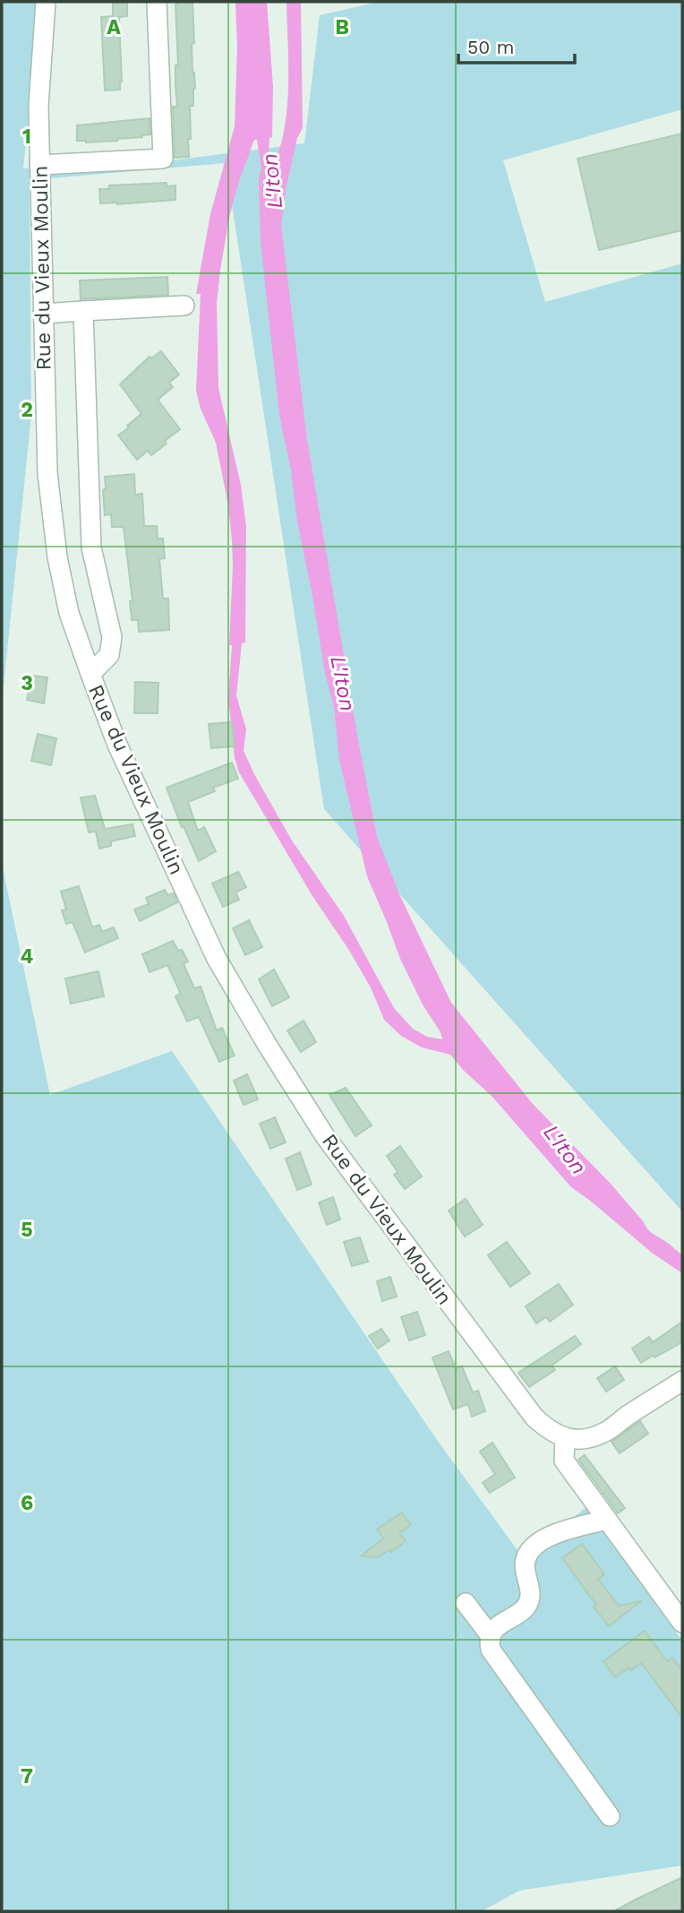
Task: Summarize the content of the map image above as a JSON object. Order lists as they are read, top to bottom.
{
  "streets": {
    "street": ["Rue du Vieux Moulin"]
  },
  "water": ["L'Iton"],
  "scale_bar": "50 m",
  "grid": {
    "columns": ["A", "B"],
    "rows": [
      "1",
      "2",
      "3",
      "4",
      "5",
      "6",
      "7"
    ]
  }
}
